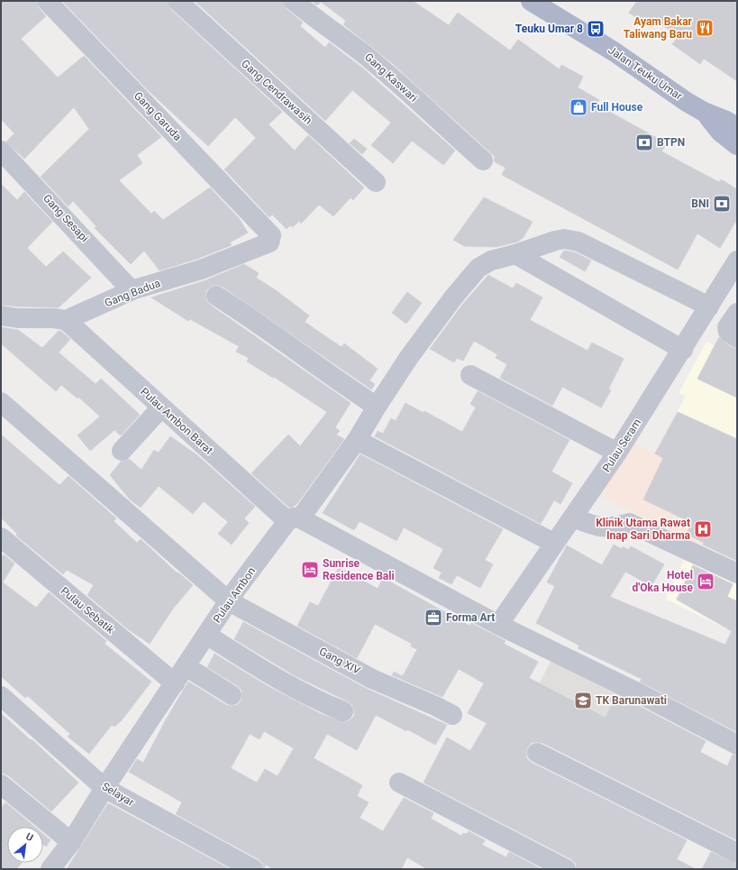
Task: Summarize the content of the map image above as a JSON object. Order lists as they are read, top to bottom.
{
  "streets": {
    "main road": ["Jalan Teuku Umar"],
    "street": [
      "Gang Kaswari",
      "Gang Cendrawasih",
      "Gang Garuda",
      "Gang Sesapi",
      "Gang Badua",
      "Pulau Ambon Barat",
      "Pulau Seram",
      "Pulau Ambon",
      "Pulau Sebatik",
      "Gang XIV",
      "Selayar"
    ]
  },
  "crossings": [
    ["Gang Garuda", "Gang Badua"],
    ["Gang Badua", "Pulau Ambon Barat"],
    ["Pulau Ambon Barat", "Pulau Ambon"],
    ["Pulau Seram", "Pulau Ambon"],
    ["Pulau Ambon", "Pulau Sebatik"],
    ["Pulau Ambon", "Gang XIV"],
    ["Pulau Ambon", "Selayar"]
  ],
  "places": {
    "restaurant": ["Ayam Bakar Taliwang Baru"],
    "bus stop": ["Teuku Umar 8"],
    "shop": ["Full House"],
    "bank": ["BTPN", "BNI"],
    "hospital": ["Klinik Utama Rawat Inap Sari Dharma"],
    "hotel": ["Sunrise Residence Bali", "Hotel d'Oka House"],
    "office": ["Forma Art"],
    "school or university": ["TK Barunawati"]
  },
  "north": "top right"
}
